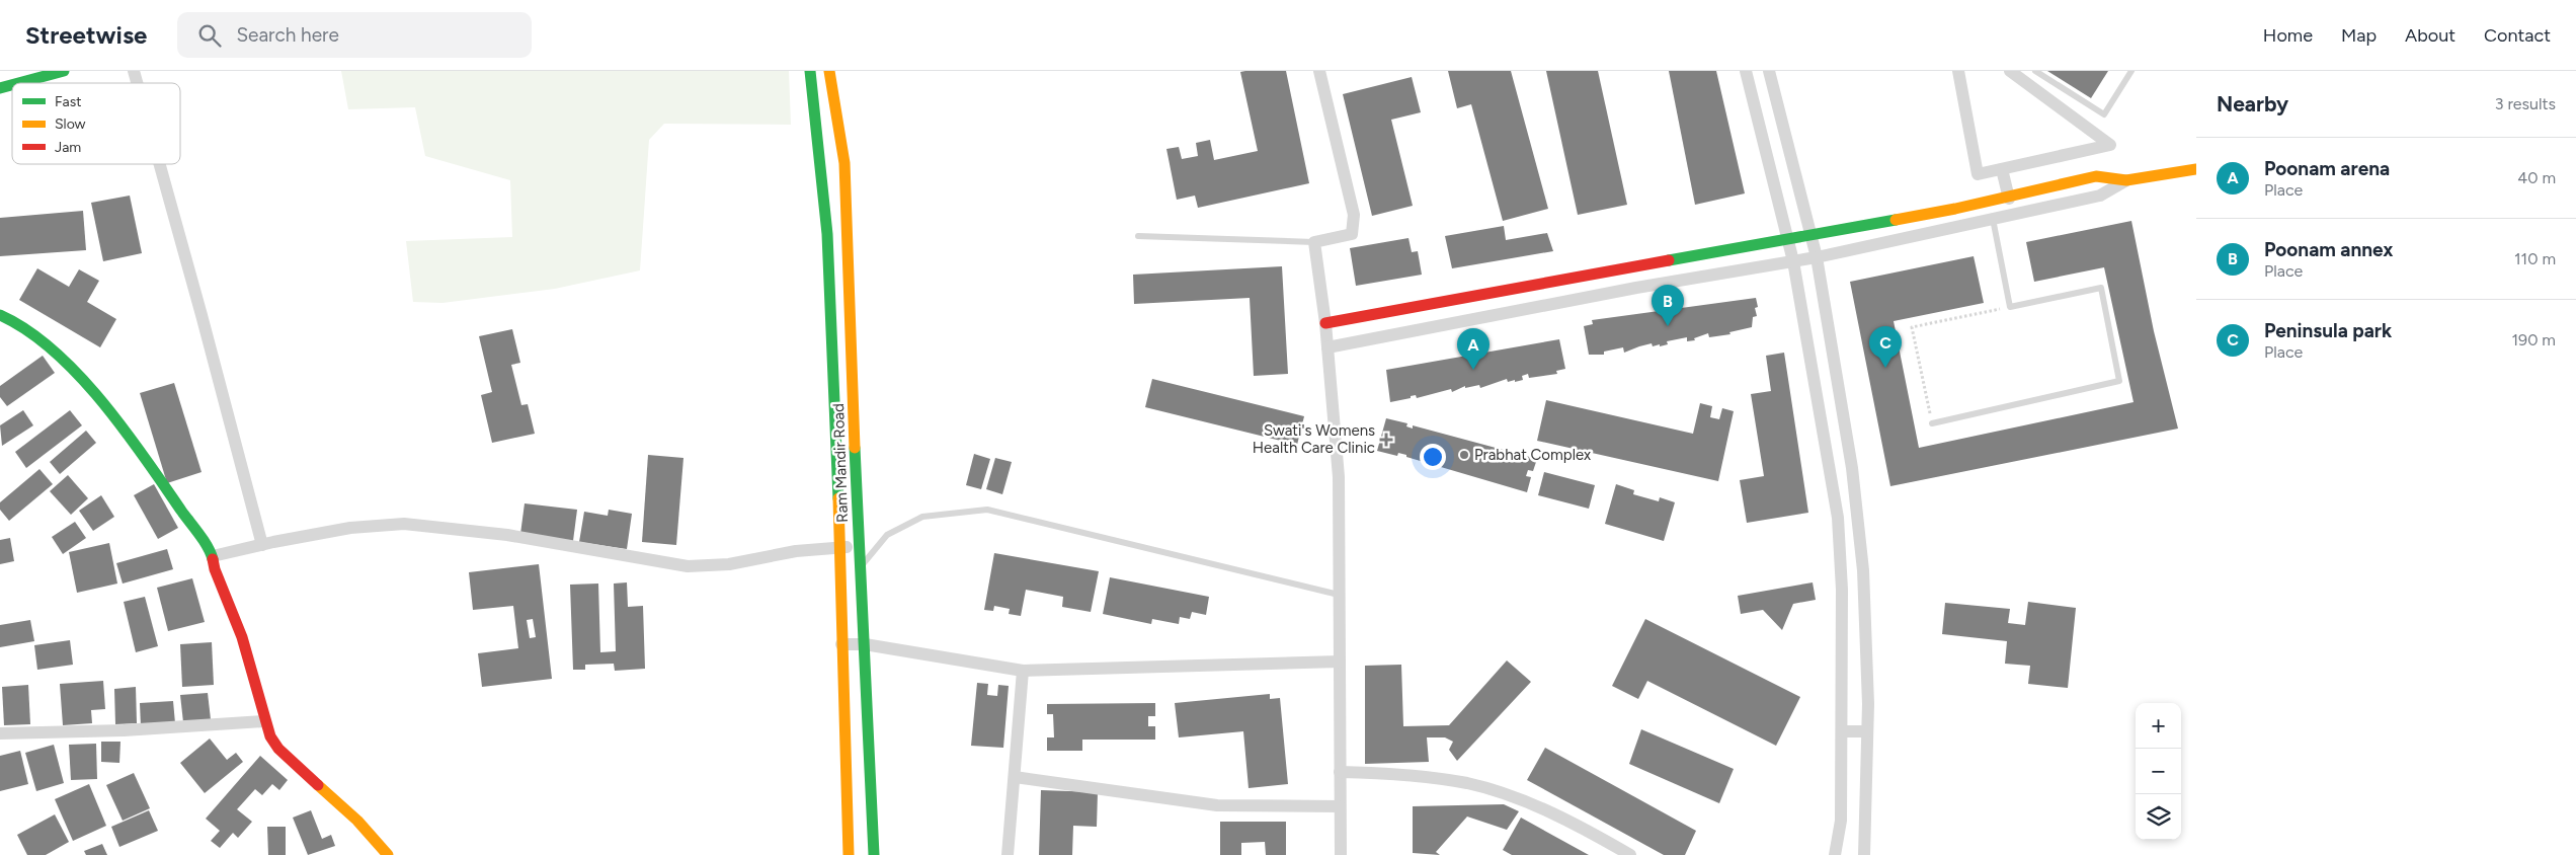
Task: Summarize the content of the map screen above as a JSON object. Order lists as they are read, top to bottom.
{
  "streets": {
    "street": ["Ram Mandir Road"]
  },
  "places": {
    "health": ["Swati's Womens Health Care Clinic"],
    "other": ["Prabhat Complex"]
  },
  "legend": ["Fast", "Slow", "Jam"],
  "page": {
    "header": "Streetwise",
    "search": "Search here",
    "nav": [
      "Home",
      "Map",
      "About",
      "Contact"
    ],
    "heading": ["Nearby", "3 results"],
    "list": [
      {
        "mark": "A",
        "name": "Poonam arena",
        "note": "Place",
        "value": "40 m"
      },
      {
        "mark": "B",
        "name": "Poonam annex",
        "note": "Place",
        "value": "110 m"
      },
      {
        "mark": "C",
        "name": "Peninsula park",
        "note": "Place",
        "value": "190 m"
      }
    ],
    "pins": ["B", "C", "A"],
    "map_buttons": ["+", "−"]
  }
}
